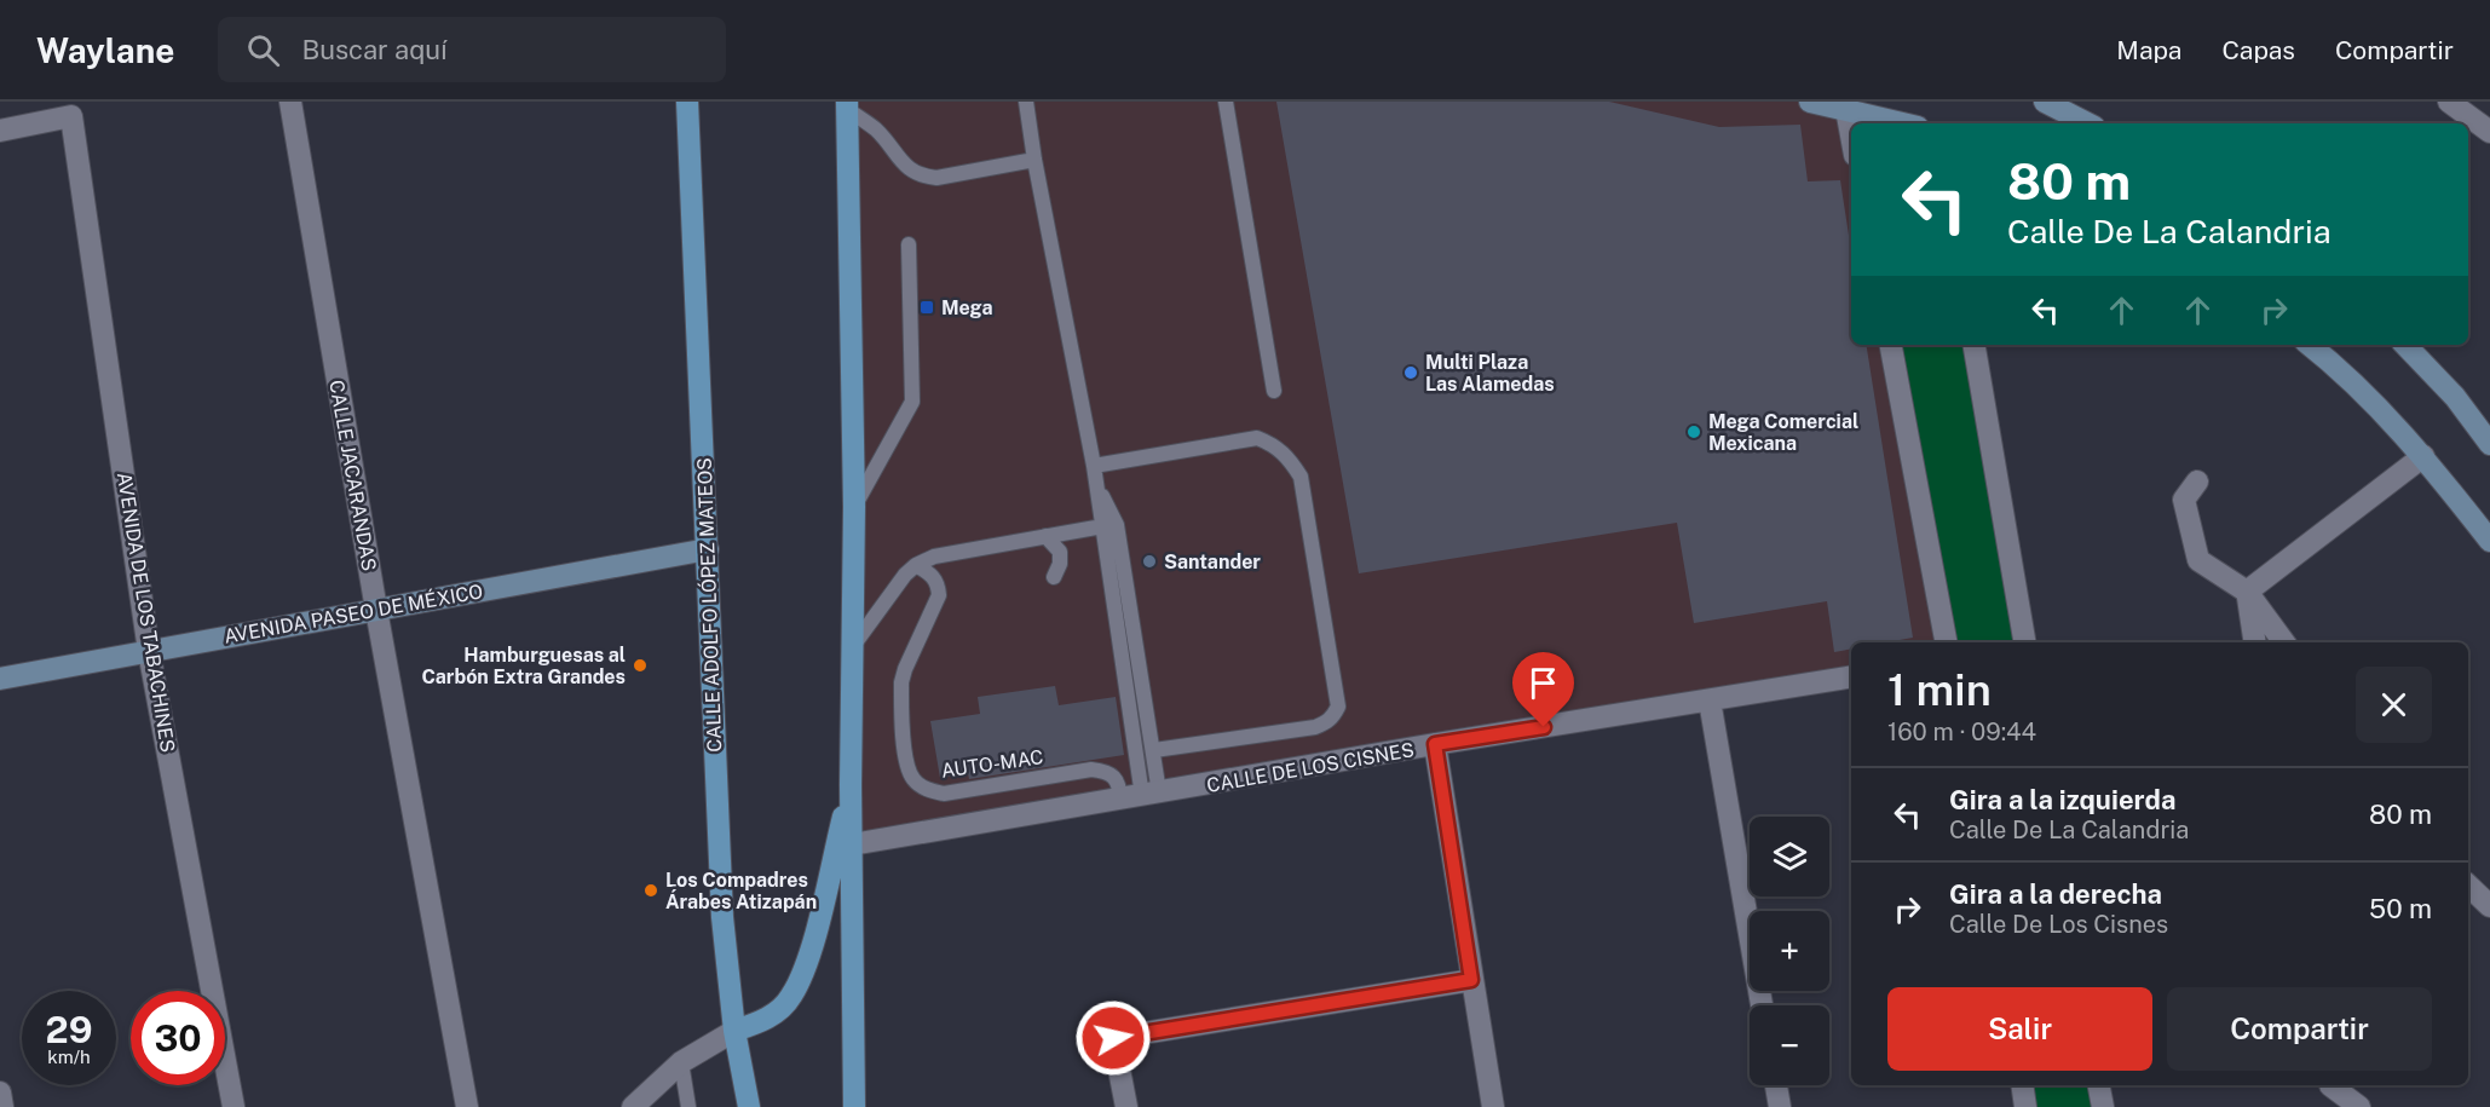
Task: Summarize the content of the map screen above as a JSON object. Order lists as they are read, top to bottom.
{
  "streets": {
    "main road": ["CALLE ADOLFO LÓPEZ MATEOS"],
    "street": [
      "CALLE JACARANDAS",
      "AVENIDA DE LOS TABACHINES",
      "AVENIDA PASEO DE MÉXICO",
      "CALLE DE LOS CISNES"
    ],
    "lane": ["AUTO-MAC"]
  },
  "crossings": [
    ["CALLE JACARANDAS", "AVENIDA PASEO DE MÉXICO"],
    ["CALLE ADOLFO LÓPEZ MATEOS", "AVENIDA PASEO DE MÉXICO"],
    ["AVENIDA DE LOS TABACHINES", "AVENIDA PASEO DE MÉXICO"],
    ["AUTO-MAC", "CALLE DE LOS CISNES"]
  ],
  "places": {
    "transit": ["Mega"],
    "other": [
      "Multi Plaza Las Alamedas",
      "Mega Comercial Mexicana",
      "Santander",
      "Hamburguesas al Carbón Extra Grandes",
      "Los Compadres Árabes Atizapán"
    ]
  },
  "page": {
    "header": "Waylane",
    "search": "Buscar aquí",
    "nav": ["Mapa", "Capas", "Compartir"],
    "turn": ["80 m", "Calle De La Calandria"],
    "heading": ["1 min", "160 m · 09:44"],
    "list": [
      {
        "name": "Gira a la izquierda",
        "note": "Calle De La Calandria",
        "value": "80 m"
      },
      {
        "name": "Gira a la derecha",
        "note": "Calle De Los Cisnes",
        "value": "50 m"
      }
    ],
    "map_buttons": ["+", "−"],
    "buttons": ["Salir", "Compartir"],
    "speed": "29 km/h",
    "limit": "30"
  }
}
